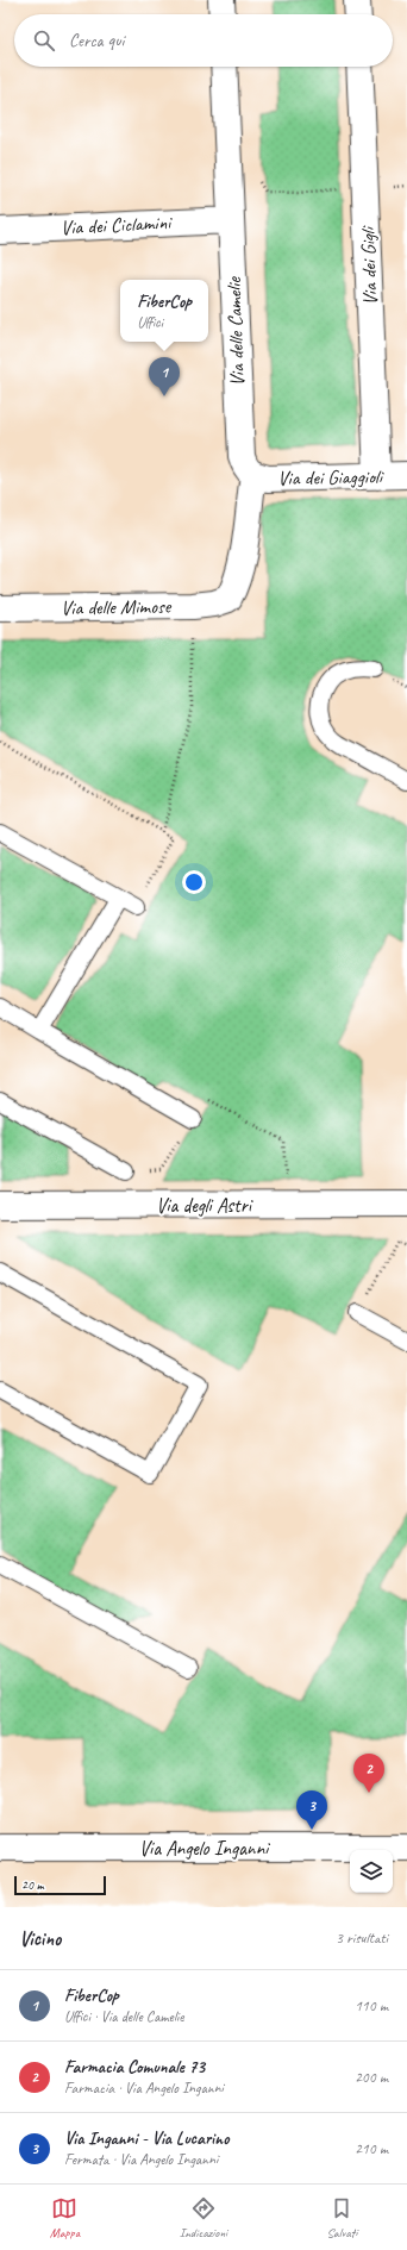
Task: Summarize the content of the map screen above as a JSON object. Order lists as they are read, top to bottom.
{
  "streets": {
    "street": [
      "Via dei Ciclamini",
      "Via dei Gigli",
      "Via delle Camelie",
      "Via dei Giaggioli",
      "Via delle Mimose",
      "Via degli Astri",
      "Via Angelo Inganni"
    ]
  },
  "crossings": [
    ["Via dei Ciclamini", "Via delle Camelie"],
    ["Via dei Gigli", "Via dei Giaggioli"],
    ["Via delle Camelie", "Via dei Giaggioli"],
    ["Via delle Camelie", "Via delle Mimose"],
    ["Via dei Giaggioli", "Via delle Mimose"]
  ],
  "scale_bar": "20 m",
  "page": {
    "search": "Cerca qui",
    "popup": ["FiberCop", "Uffici"],
    "pins": ["1", "2", "3"],
    "scale": "20 m",
    "heading": ["Vicino", "3 risultati"],
    "list": [
      {
        "mark": "1",
        "name": "FiberCop",
        "note": "Uffici · Via delle Camelie",
        "value": "110 m"
      },
      {
        "mark": "2",
        "name": "Farmacia Comunale 73",
        "note": "Farmacia · Via Angelo Inganni",
        "value": "200 m"
      },
      {
        "mark": "3",
        "name": "Via Inganni - Via Lucarino",
        "note": "Fermata · Via Angelo Inganni",
        "value": "210 m"
      }
    ],
    "nav": ["Mappa", "Indicazioni", "Salvati"]
  }
}
